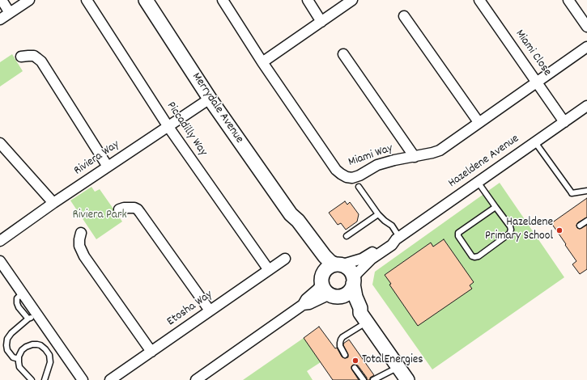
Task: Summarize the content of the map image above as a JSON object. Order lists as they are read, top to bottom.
{
  "streets": {
    "street": [
      "Miami Close",
      "Merrydale Avenue",
      "Piccadilly Way",
      "Miami Way",
      "Riviera Way",
      "Hazeldene Avenue",
      "Etosha Way"
    ]
  },
  "crossings": [
    ["Miami Close", "Miami Way"],
    ["Miami Close", "Hazeldene Avenue"],
    ["Merrydale Avenue", "Riviera Way"],
    ["Merrydale Avenue", "Hazeldene Avenue"],
    ["Piccadilly Way", "Riviera Way"],
    ["Piccadilly Way", "Etosha Way"]
  ],
  "parks": ["Riviera Park"],
  "places": ["Hazeldene Primary School", "TotalEnergies"]
}
